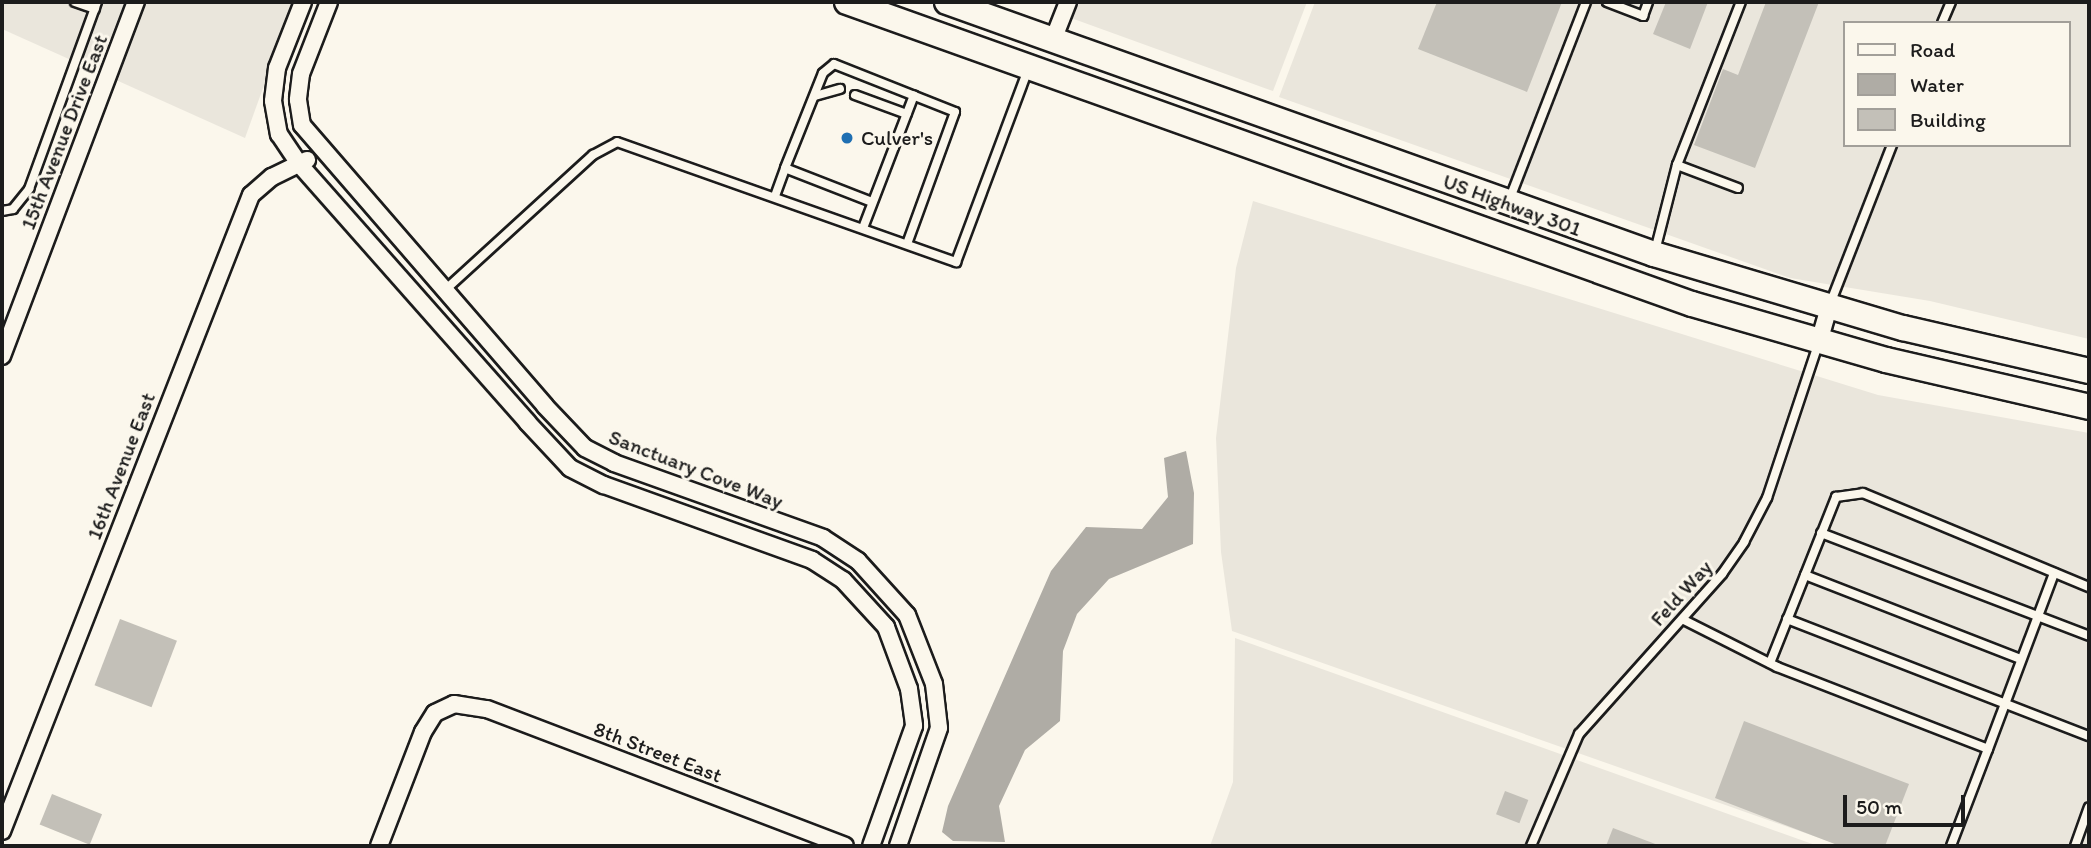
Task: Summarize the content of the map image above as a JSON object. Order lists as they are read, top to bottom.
{
  "streets": {
    "main road": ["US Highway 301"],
    "street": [
      "15th Avenue Drive East",
      "16th Avenue East",
      "Sanctuary Cove Way",
      "8th Street East"
    ],
    "lane": ["Feld Way"]
  },
  "crossings": [
    ["16th Avenue East", "Sanctuary Cove Way"]
  ],
  "places": ["Culver's"],
  "legend": ["Road", "Water", "Building"],
  "scale_bar": "50 m"
}
